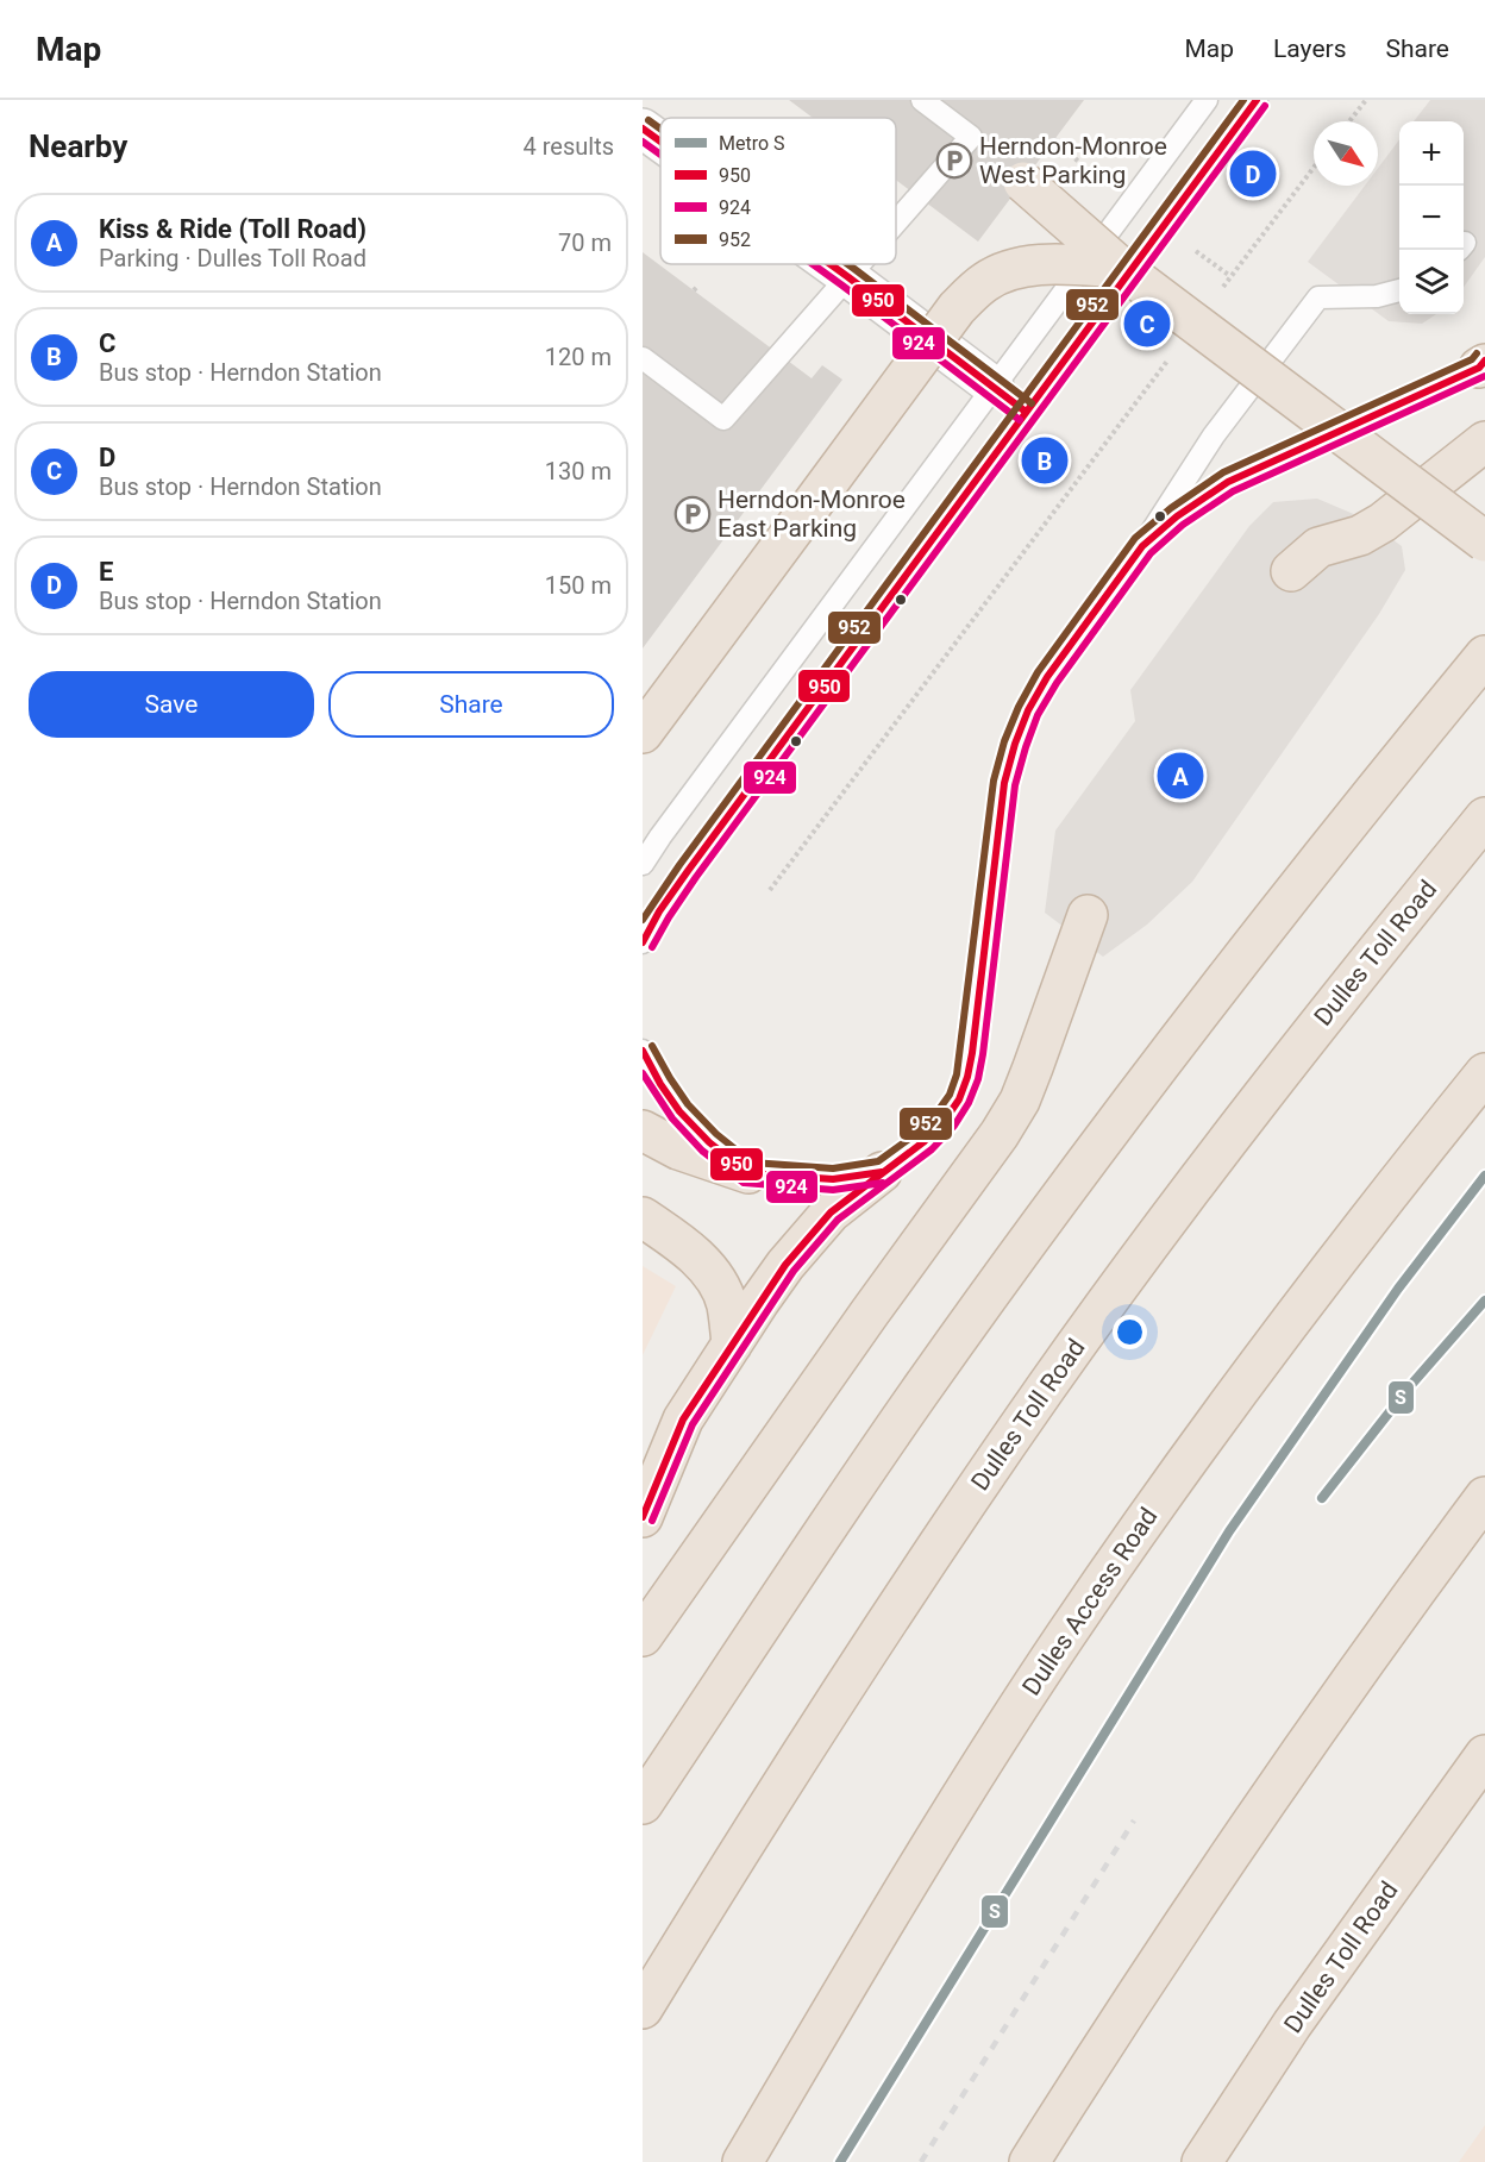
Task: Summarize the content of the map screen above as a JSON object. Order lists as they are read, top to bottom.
{
  "streets": {
    "highway": ["Dulles Toll Road", "Dulles Access Road"]
  },
  "places": {
    "parking": ["Herndon-Monroe West Parking", "Herndon-Monroe East Parking"]
  },
  "lines": [
    "transit line 950",
    "transit line 952",
    "transit line 924",
    "metro line S"
  ],
  "legend": [
    "Metro S",
    "950",
    "924",
    "952"
  ],
  "north": "bottom right",
  "page": {
    "header": "Map",
    "nav": ["Map", "Layers", "Share"],
    "heading": ["Nearby", "4 results"],
    "map_buttons": ["+", "−"],
    "pins": [
      "D",
      "C",
      "B",
      "A"
    ],
    "list": [
      {
        "mark": "A",
        "name": "Kiss & Ride (Toll Road)",
        "note": "Parking · Dulles Toll Road",
        "value": "70 m"
      },
      {
        "mark": "B",
        "name": "C",
        "note": "Bus stop · Herndon Station",
        "value": "120 m"
      },
      {
        "mark": "C",
        "name": "D",
        "note": "Bus stop · Herndon Station",
        "value": "130 m"
      },
      {
        "mark": "D",
        "name": "E",
        "note": "Bus stop · Herndon Station",
        "value": "150 m"
      }
    ],
    "buttons": ["Save", "Share"]
  }
}
